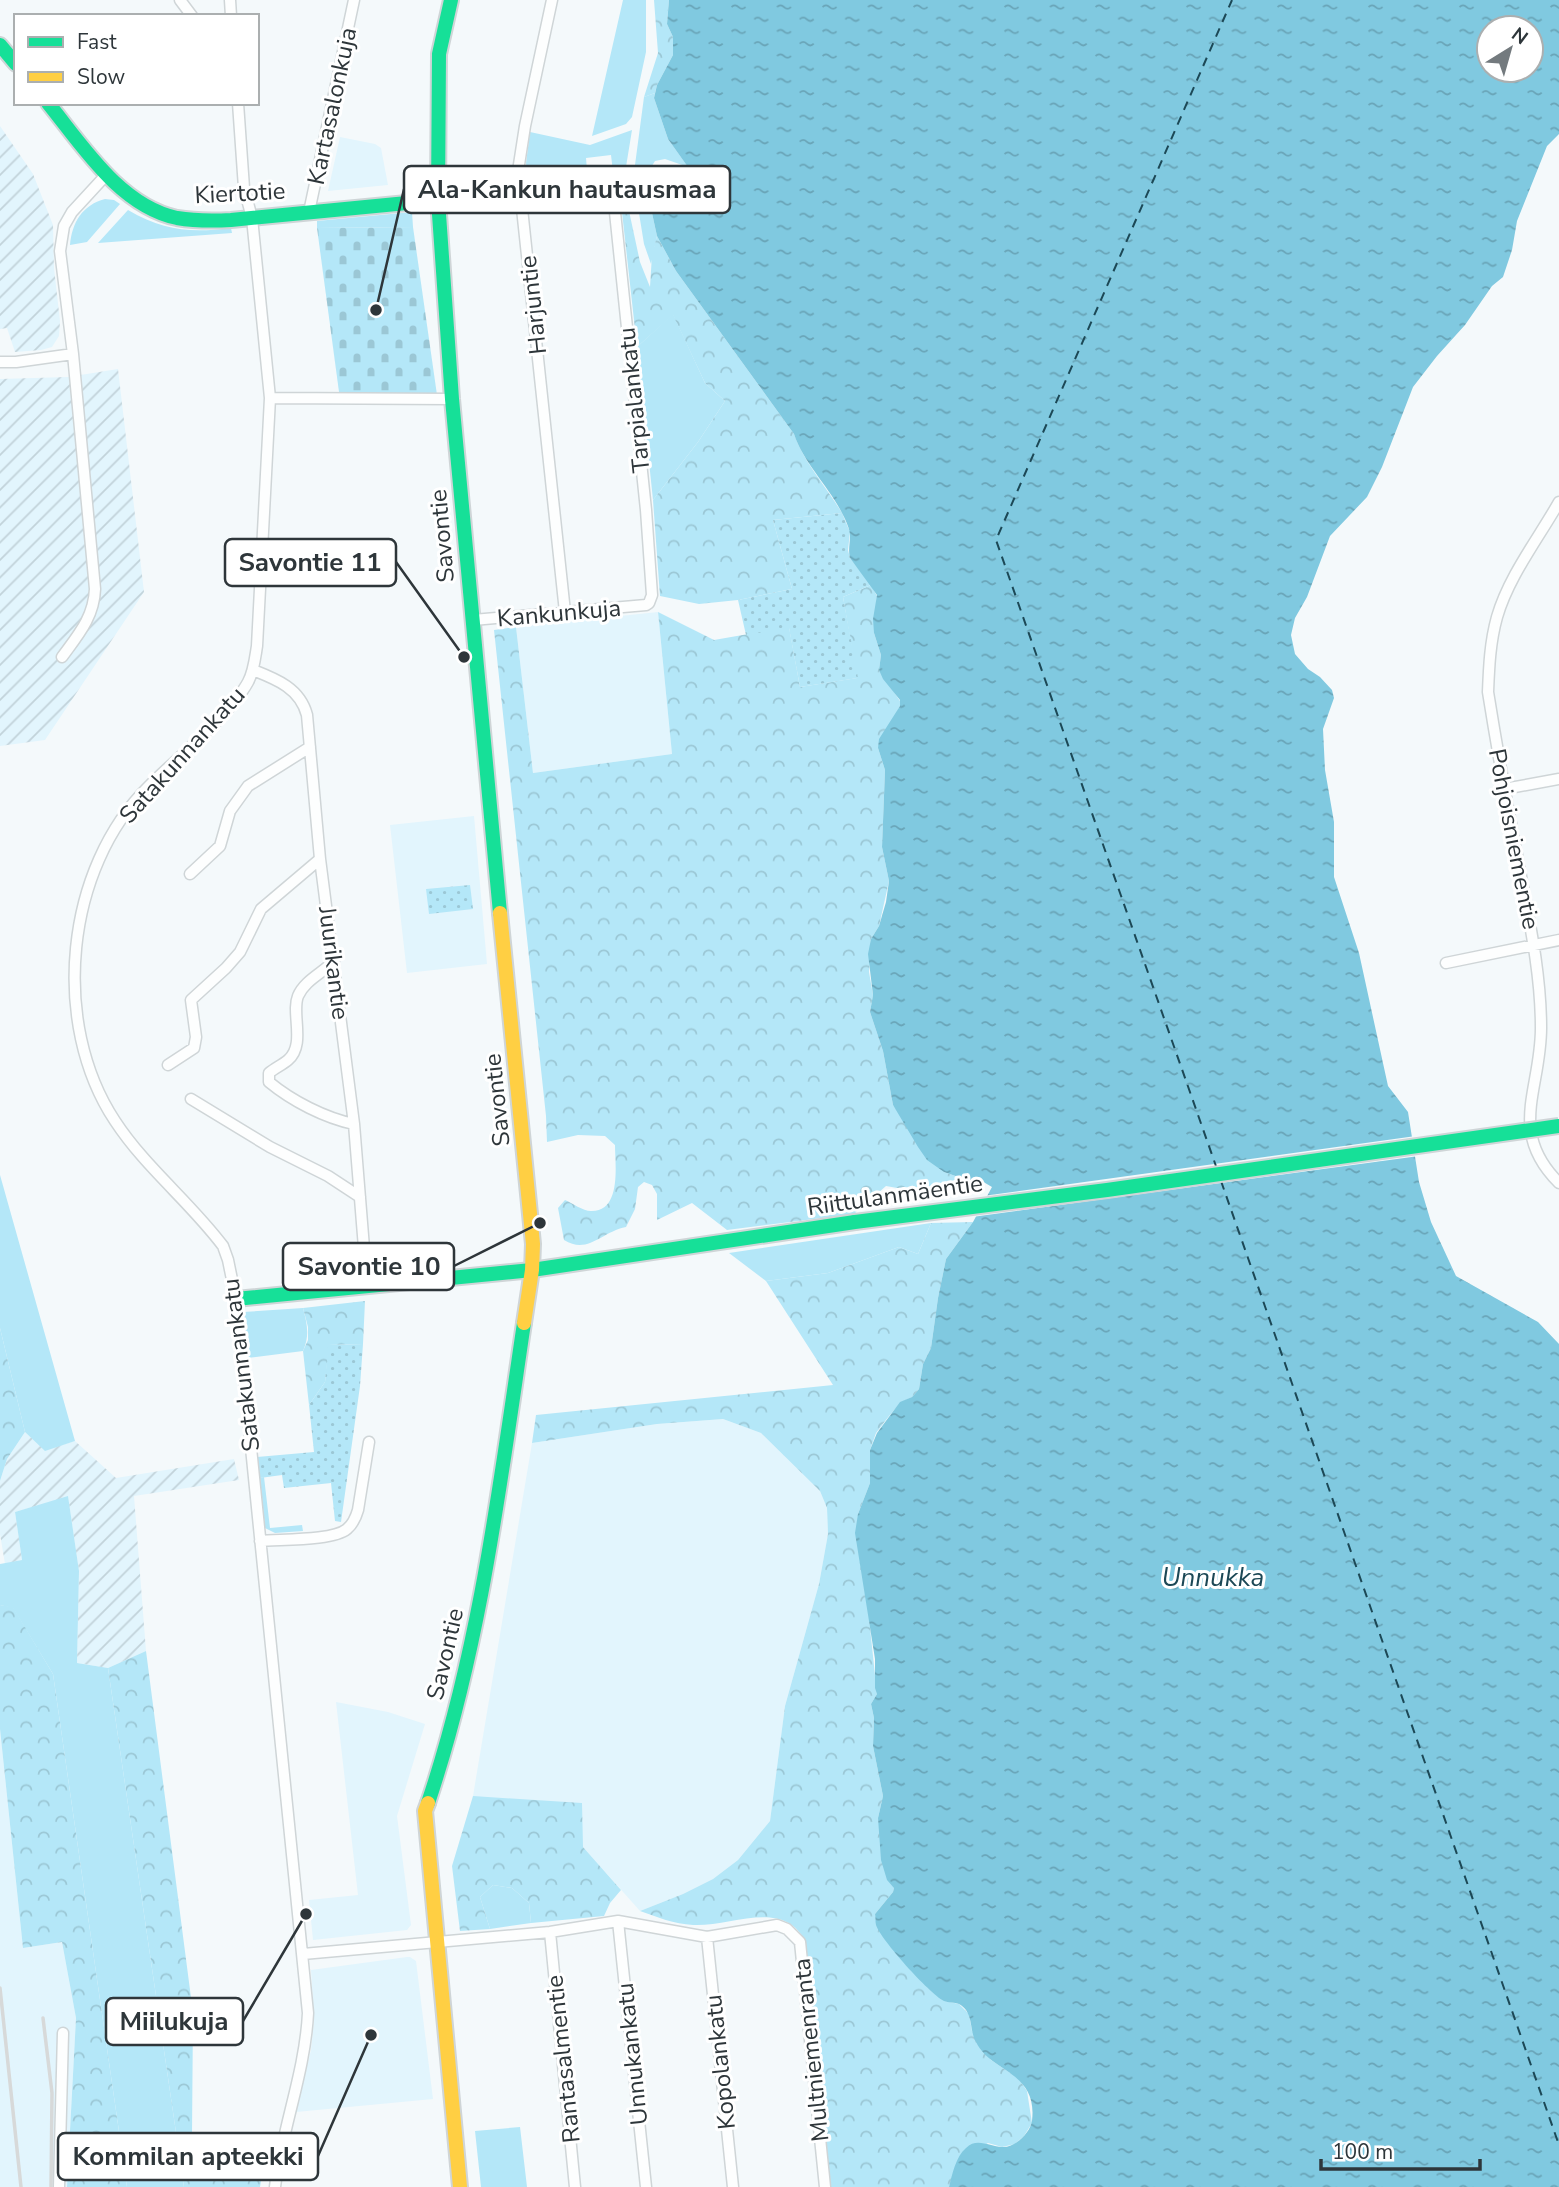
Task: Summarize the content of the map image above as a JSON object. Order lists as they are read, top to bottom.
{
  "streets": {
    "street": [
      "Kartasalonkuja",
      "Kiertotie",
      "Harjuntie",
      "Tarpialankatu",
      "Savontie",
      "Kankunkuja",
      "Satakunnankatu",
      "Pohjoisniementie",
      "Juurikantie",
      "Riittulanmäentie",
      "Multniemenranta",
      "Unnukankatu",
      "Rantasalmentie",
      "Kopolankatu"
    ]
  },
  "crossings": [
    ["Kartasalonkuja", "Kiertotie"],
    ["Kiertotie", "Savontie"],
    ["Kiertotie", "Satakunnankatu"],
    ["Harjuntie", "Tarpialankatu"],
    ["Harjuntie", "Kankunkuja"],
    ["Tarpialankatu", "Kankunkuja"],
    ["Savontie", "Kankunkuja"],
    ["Savontie", "Riittulanmäentie"],
    ["Satakunnankatu", "Juurikantie"],
    ["Satakunnankatu", "Riittulanmäentie"],
    ["Juurikantie", "Riittulanmäentie"],
    ["Multniemenranta", "Kopolankatu"]
  ],
  "water": ["Unnukka"],
  "places": [
    "Ala-Kankun hautausmaa",
    "Savontie 11",
    "Savontie 10",
    "Miilukuja",
    "Kommilan apteekki"
  ],
  "legend": ["Fast", "Slow"],
  "scale_bar": "100 m",
  "north": "top right"
}
